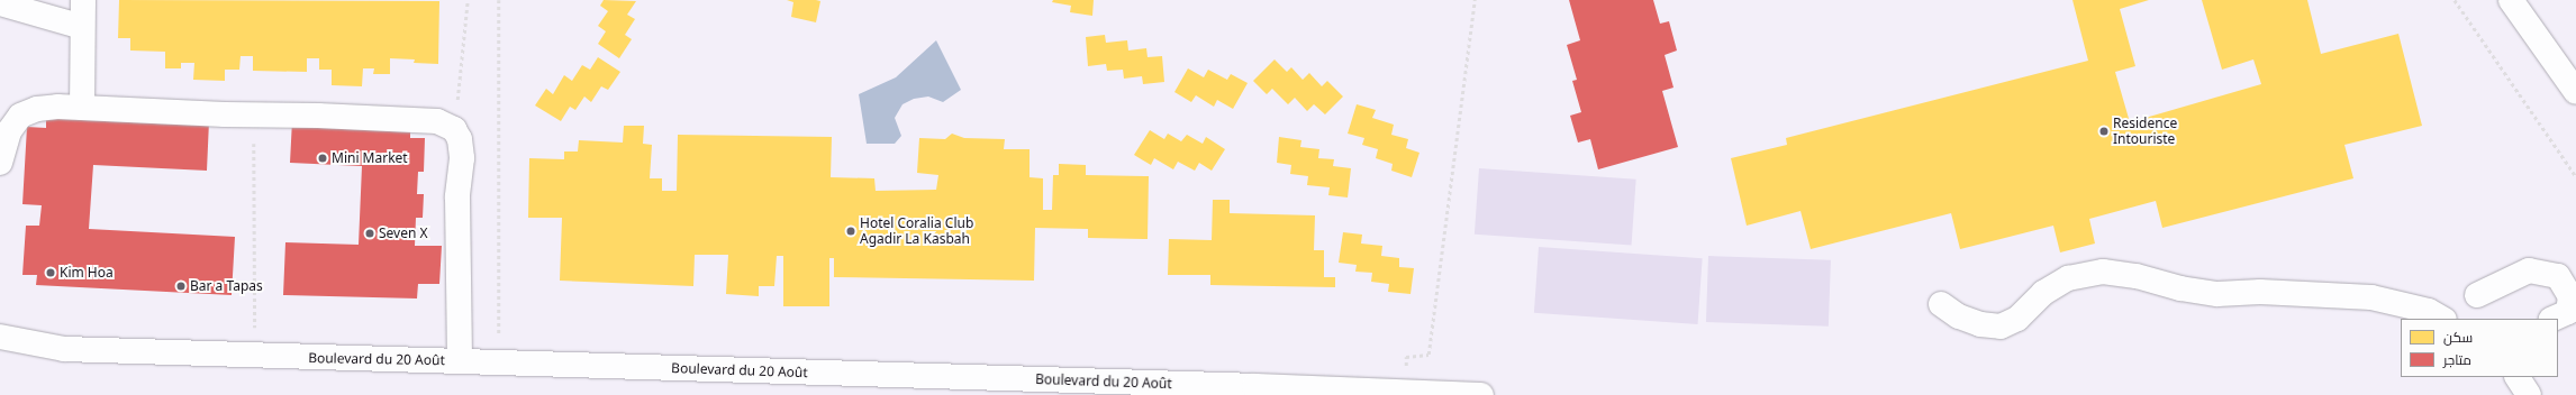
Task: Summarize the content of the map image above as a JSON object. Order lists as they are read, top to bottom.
{
  "streets": {
    "street": ["Boulevard du 20 Août"]
  },
  "places": [
    "Residence Intouriste",
    "Mini Market",
    "Hotel Coralia Club Agadir La Kasbah",
    "Seven X",
    "Kim Hoa",
    "Bar a Tapas"
  ],
  "legend": ["سكن", "متاجر"]
}
